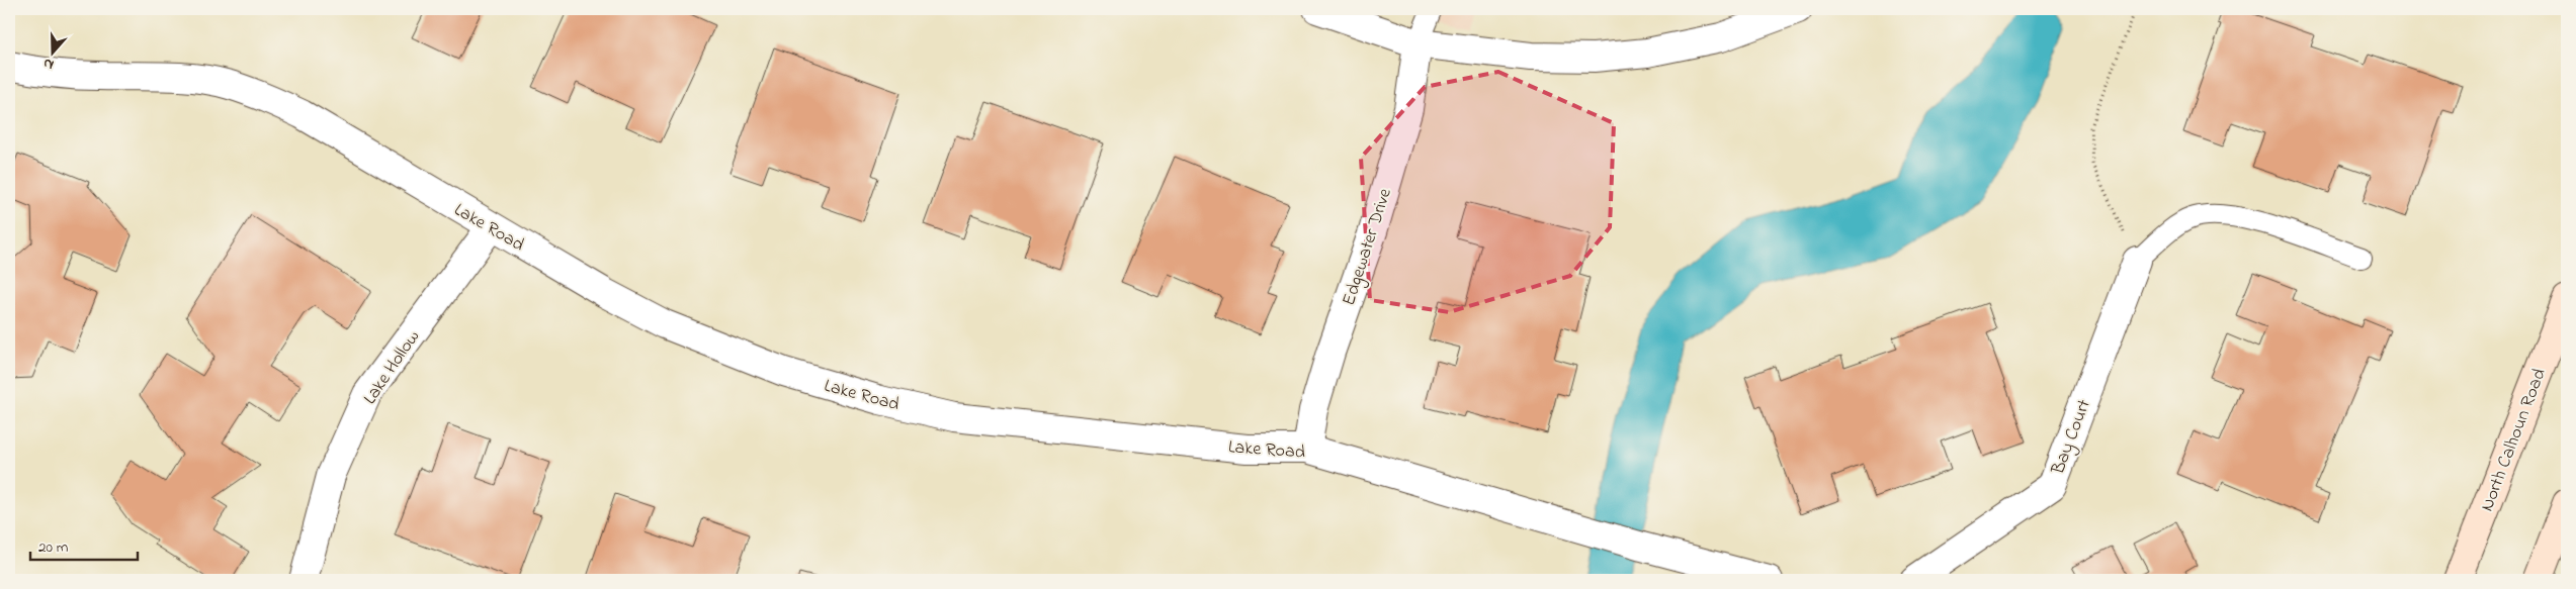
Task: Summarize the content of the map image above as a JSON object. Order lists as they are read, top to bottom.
{
  "streets": {
    "main road": ["North Calhoun Road"],
    "street": [
      "Lake Road",
      "Edgewater Drive",
      "Lake Hollow",
      "Bay Court"
    ]
  },
  "crossings": [
    ["Lake Road", "Edgewater Drive"],
    ["Lake Road", "Lake Hollow"]
  ],
  "scale_bar": "20 m",
  "north": "bottom"
}
